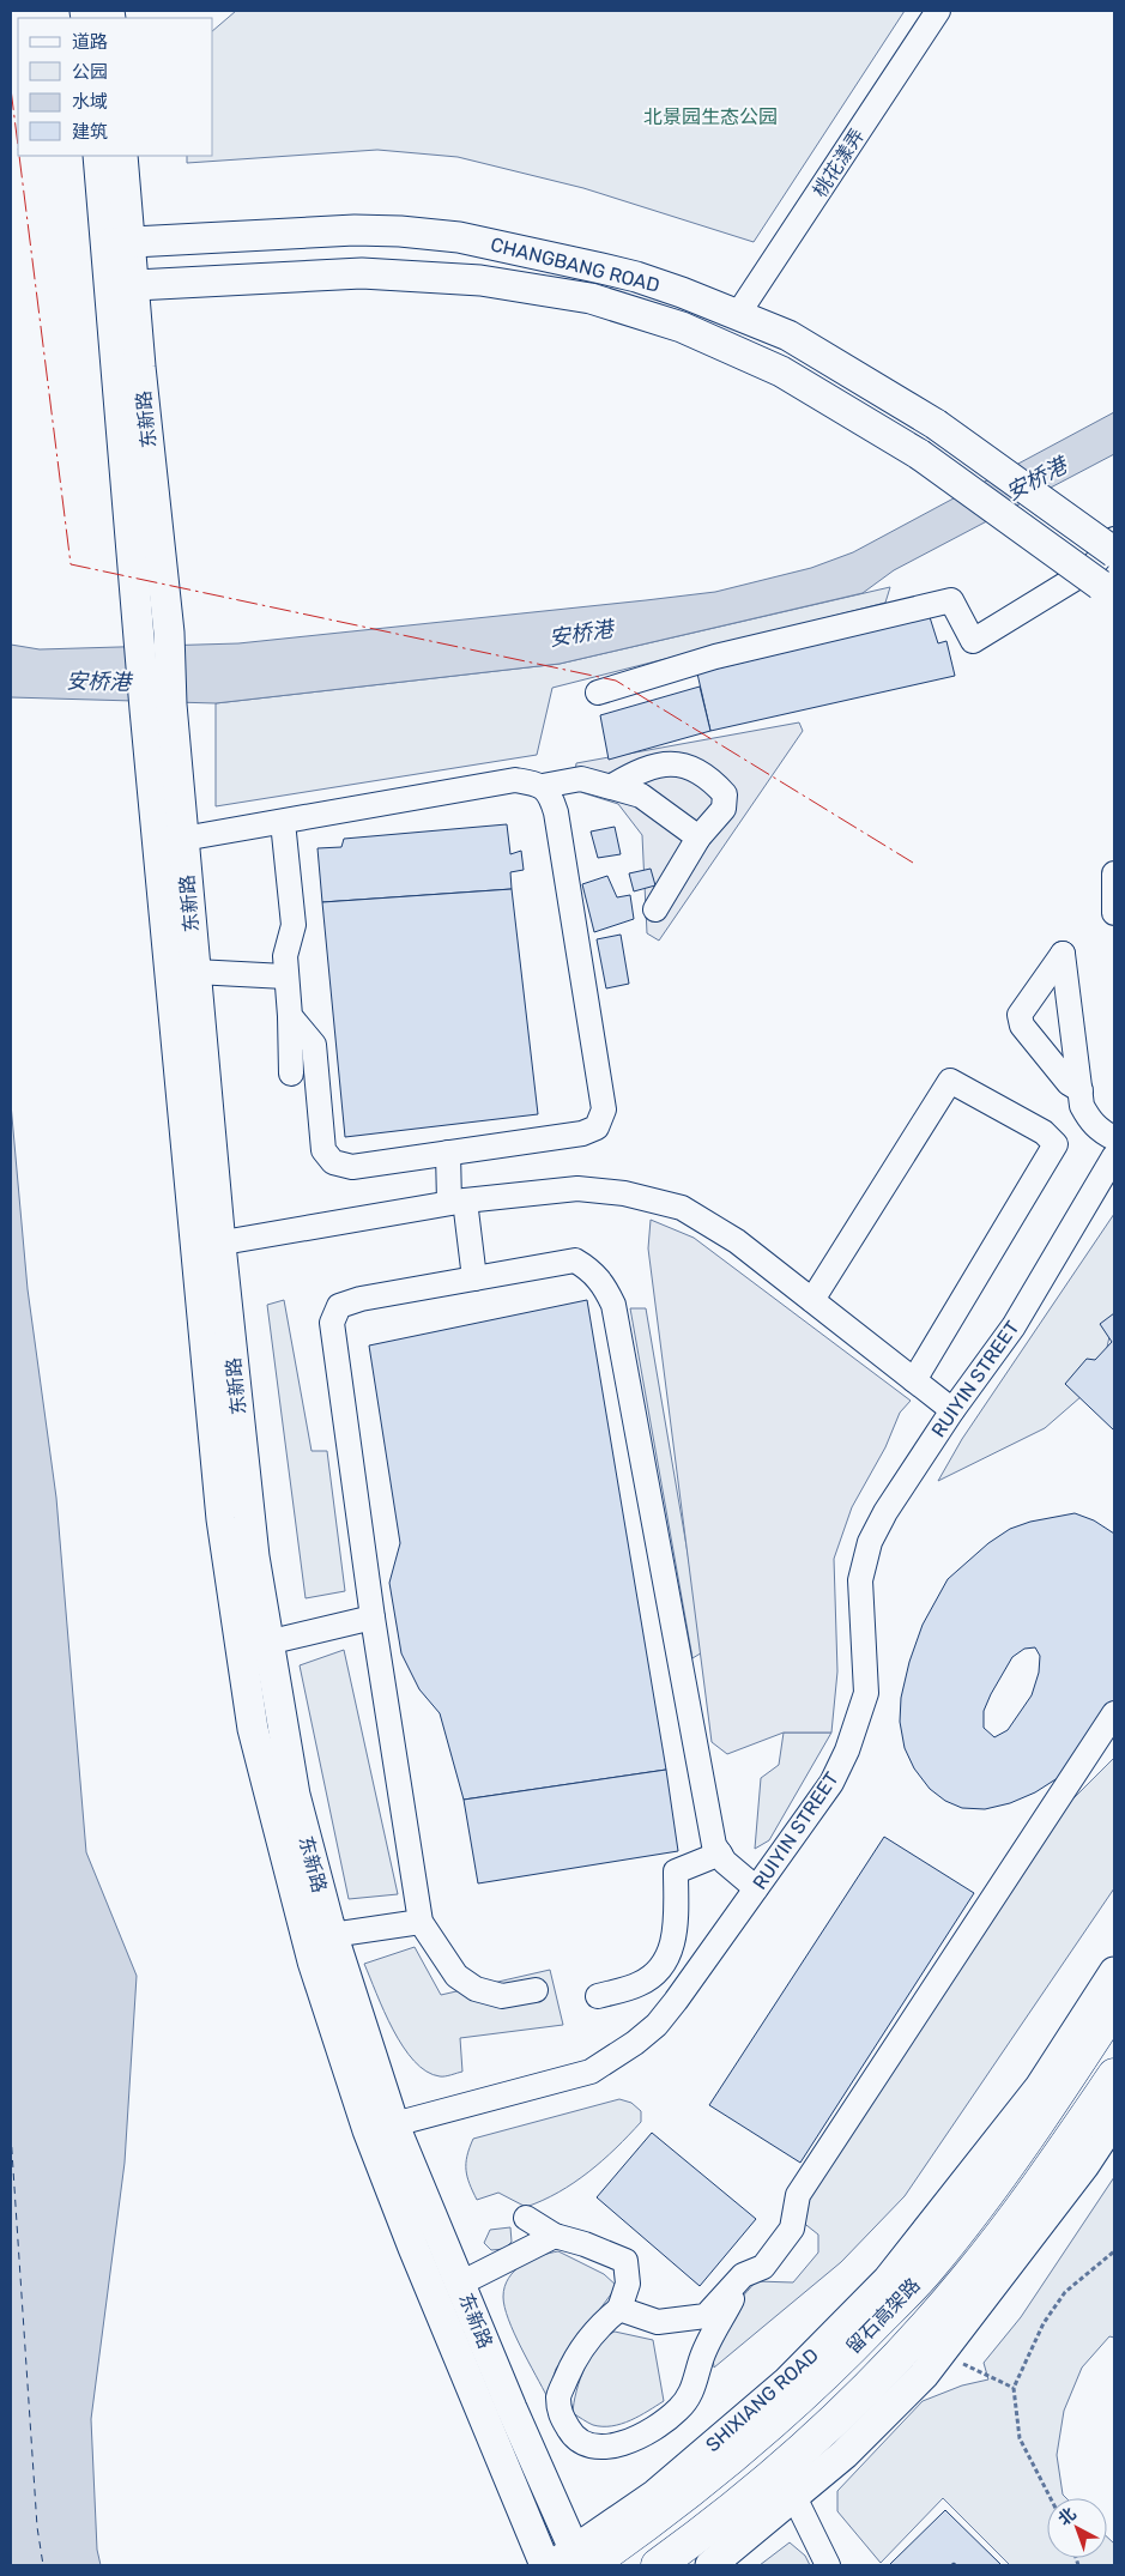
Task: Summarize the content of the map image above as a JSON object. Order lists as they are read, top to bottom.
{
  "streets": {
    "highway": ["留石高架路"],
    "main road": ["CHANGBANG ROAD", "东新路", "SHIXIANG ROAD"],
    "street": ["桃花漾弄", "RUIYIN STREET"]
  },
  "crossings": [
    ["桃花漾弄", "CHANGBANG ROAD"],
    ["CHANGBANG ROAD", "东新路"],
    ["东新路", "RUIYIN STREET"],
    ["东新路", "留石高架路"],
    ["东新路", "SHIXIANG ROAD"],
    ["留石高架路", "SHIXIANG ROAD"]
  ],
  "water": ["安桥港"],
  "parks": ["北景园生态公园"],
  "legend": [
    "道路",
    "公园",
    "水域",
    "建筑"
  ],
  "north": "top left"
}
